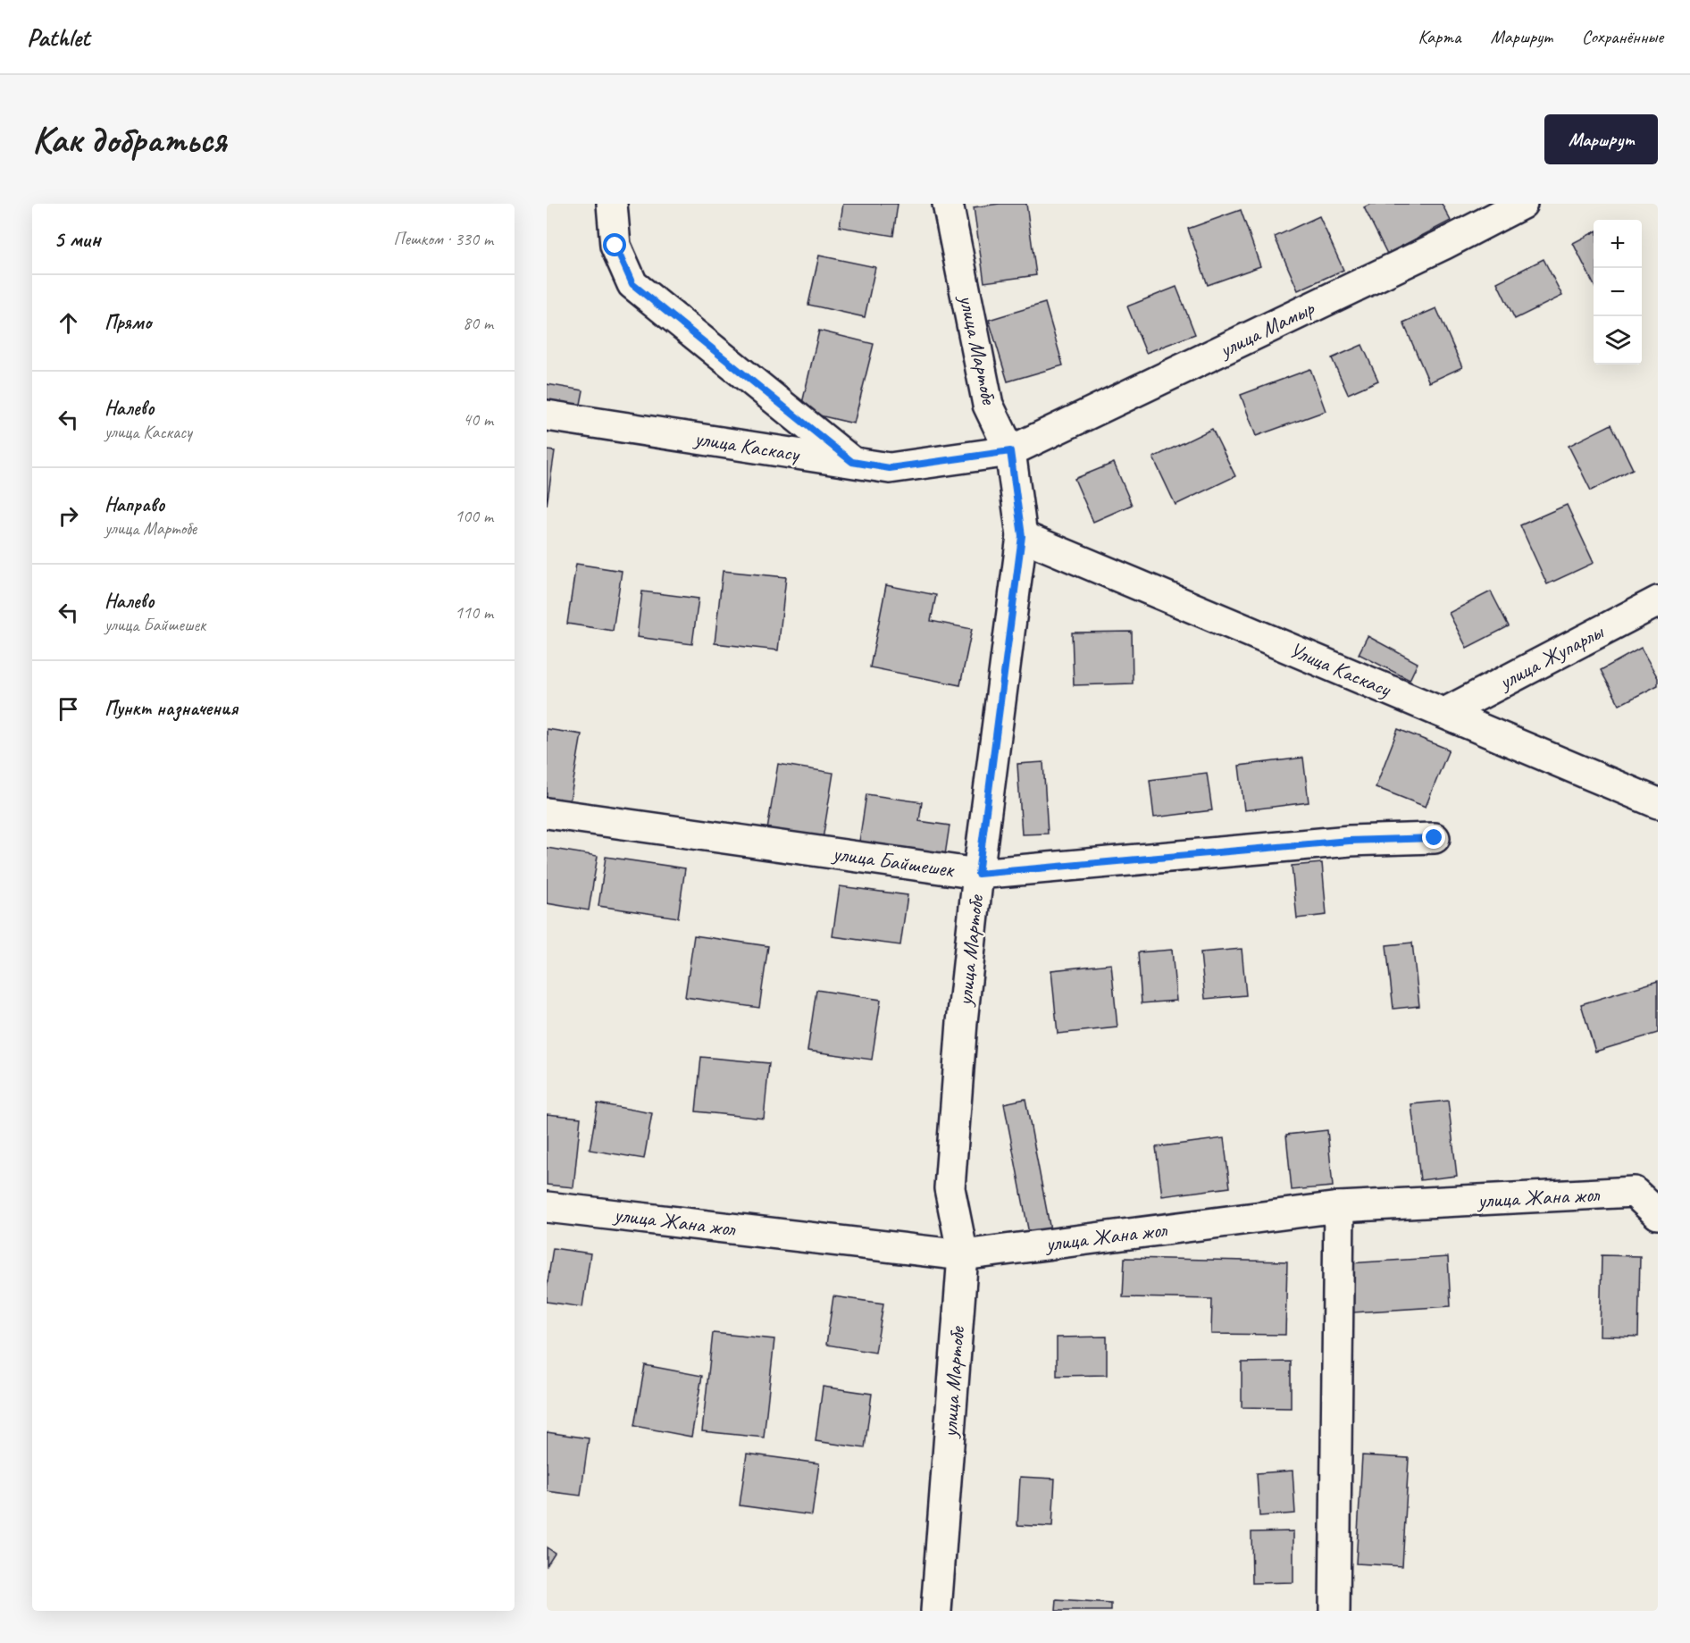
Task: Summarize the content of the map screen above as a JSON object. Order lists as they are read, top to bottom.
{
  "streets": {
    "street": [
      "улица Мамыр",
      "улица Мартобе",
      "улица Каскасу",
      "улица Жупарлы",
      "Улица Каскасу",
      "улица Байшешек",
      "улица Жана жол"
    ]
  },
  "crossings": [
    ["улица Мамыр", "улица Мартобе"],
    ["улица Мамыр", "улица Каскасу"],
    ["улица Мартобе", "улица Каскасу"],
    ["улица Мартобе", "Улица Каскасу"],
    ["улица Мартобе", "улица Байшешек"],
    ["улица Мартобе", "улица Жана жол"],
    ["улица Жупарлы", "Улица Каскасу"]
  ],
  "page": {
    "header": "Pathlet",
    "nav": ["Карта", "Маршрут", "Сохранённые"],
    "buttons": "Маршрут",
    "title": "Как добраться",
    "heading": ["5 мин", "Пешком · 330 m"],
    "map_buttons": ["+", "−"],
    "list": [
      ["Прямо", "80 m"],
      ["Налево", "улица Каскасу", "40 m"],
      ["Направо", "улица Мартобе", "100 m"],
      ["Налево", "улица Байшешек", "110 m"],
      "Пункт назначения"
    ]
  }
}
